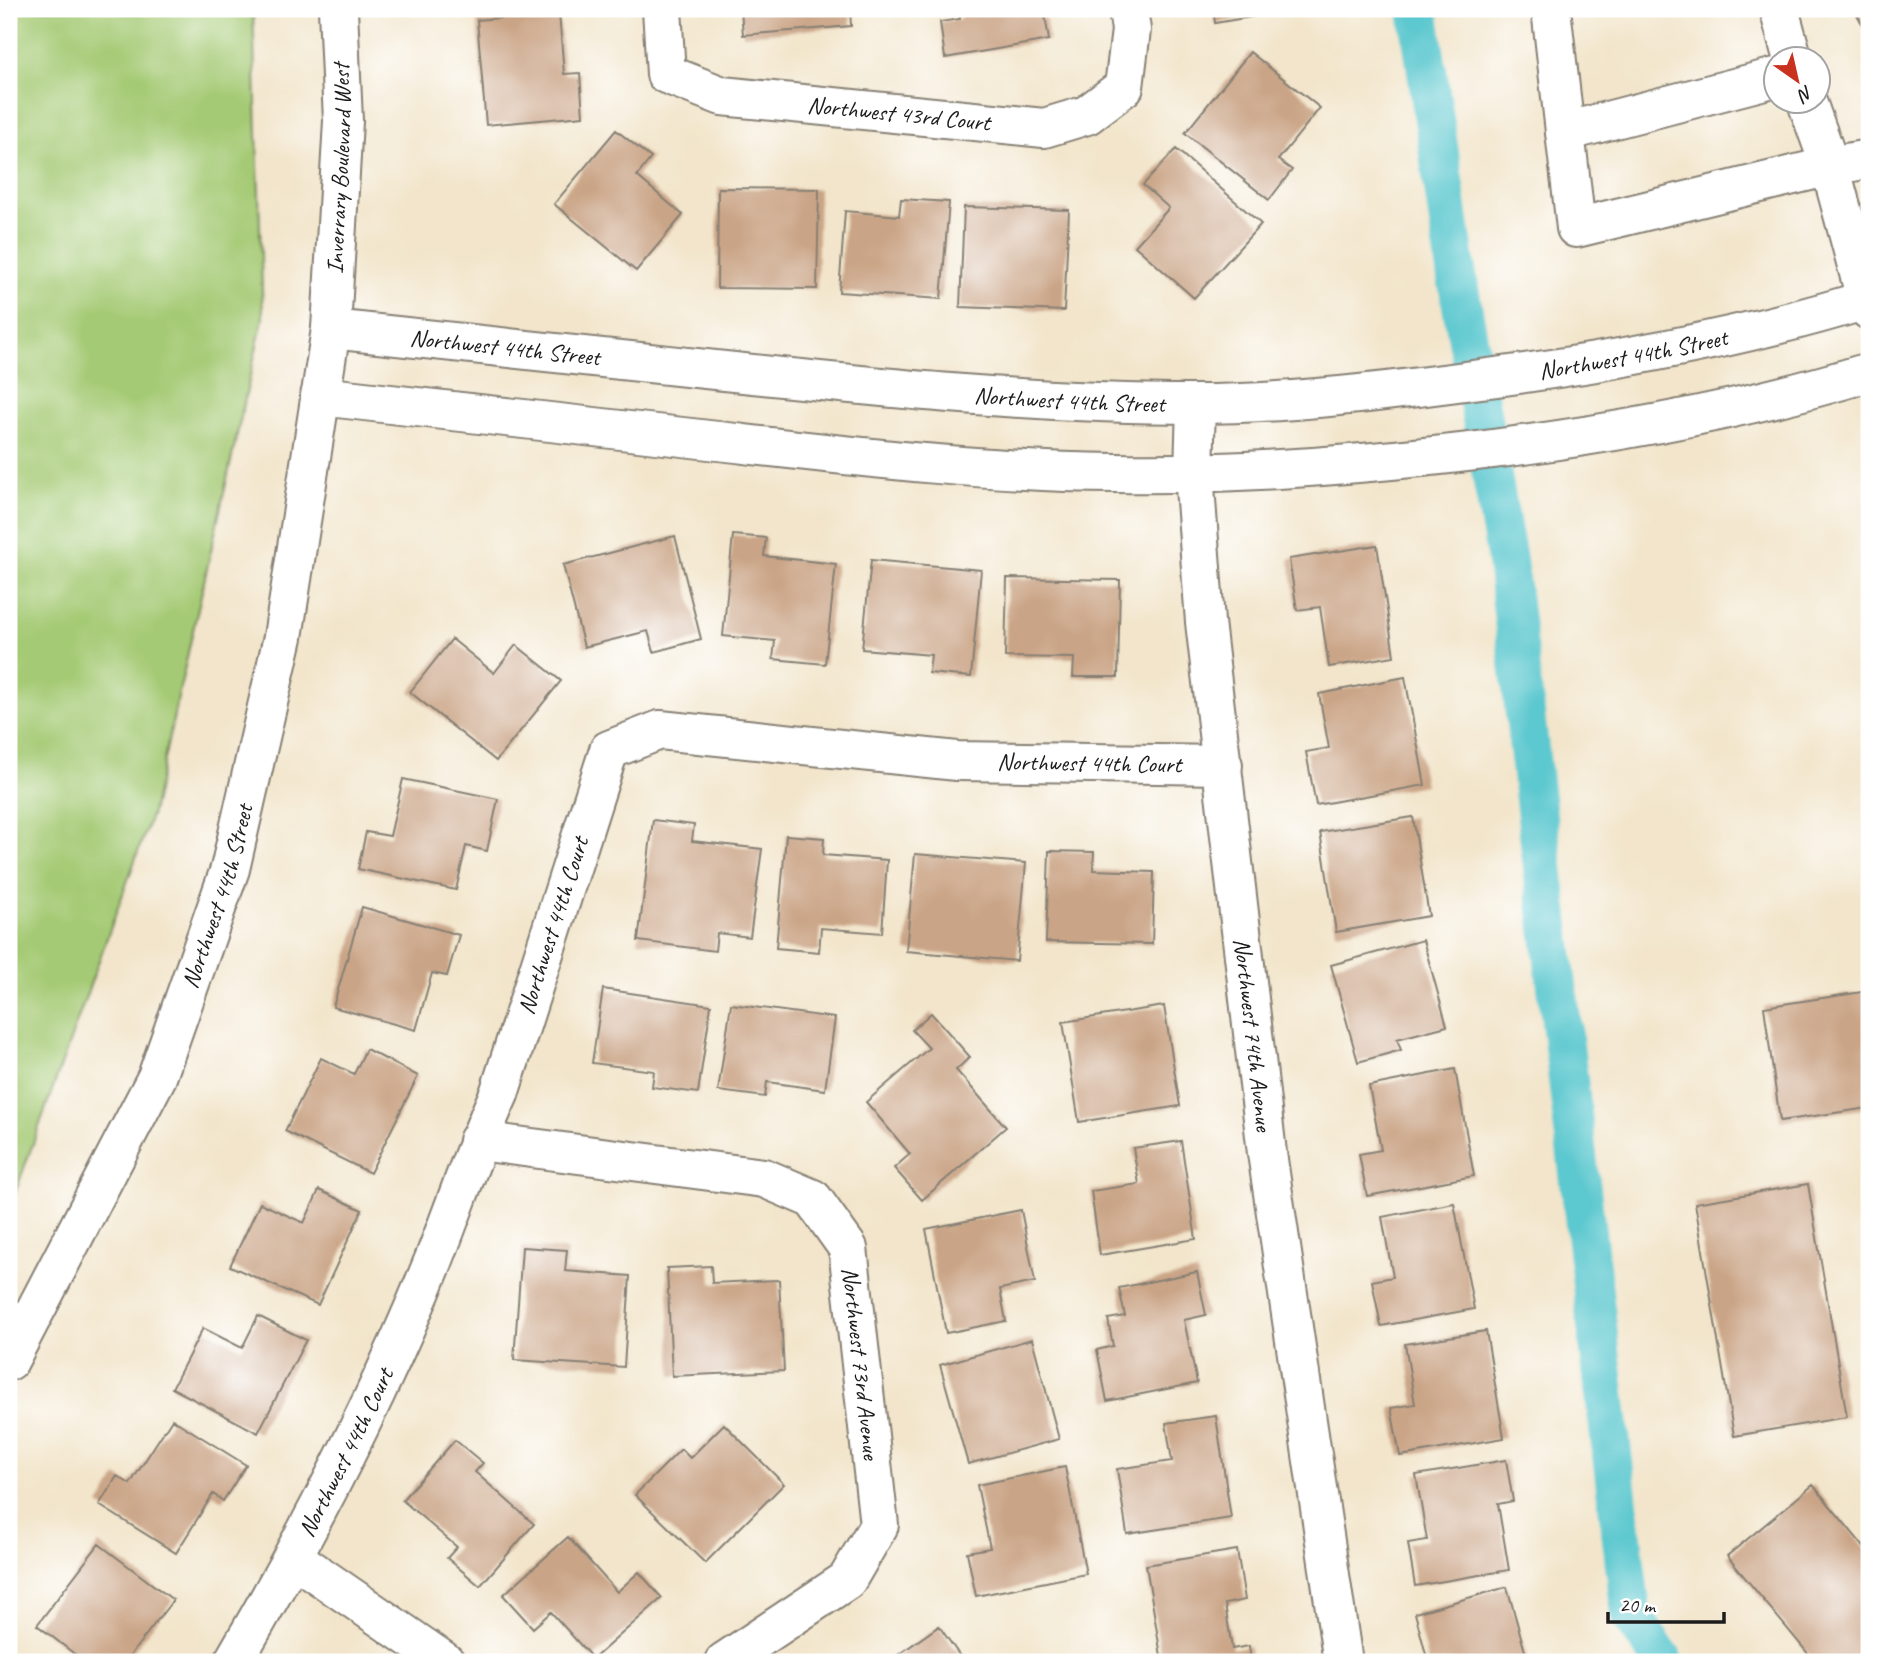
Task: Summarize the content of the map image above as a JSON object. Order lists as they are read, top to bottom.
{
  "streets": {
    "street": [
      "Northwest 43rd Court",
      "Inverrary Boulevard West",
      "Northwest 44th Street",
      "Northwest 44th Court",
      "Northwest 74th Avenue",
      "Northwest 73rd Avenue"
    ]
  },
  "crossings": [
    ["Inverrary Boulevard West", "Northwest 44th Street"],
    ["Northwest 44th Street", "Northwest 74th Avenue"],
    ["Northwest 44th Court", "Northwest 74th Avenue"],
    ["Northwest 44th Court", "Northwest 73rd Avenue"]
  ],
  "scale_bar": "20 m",
  "north": "bottom right"
}
